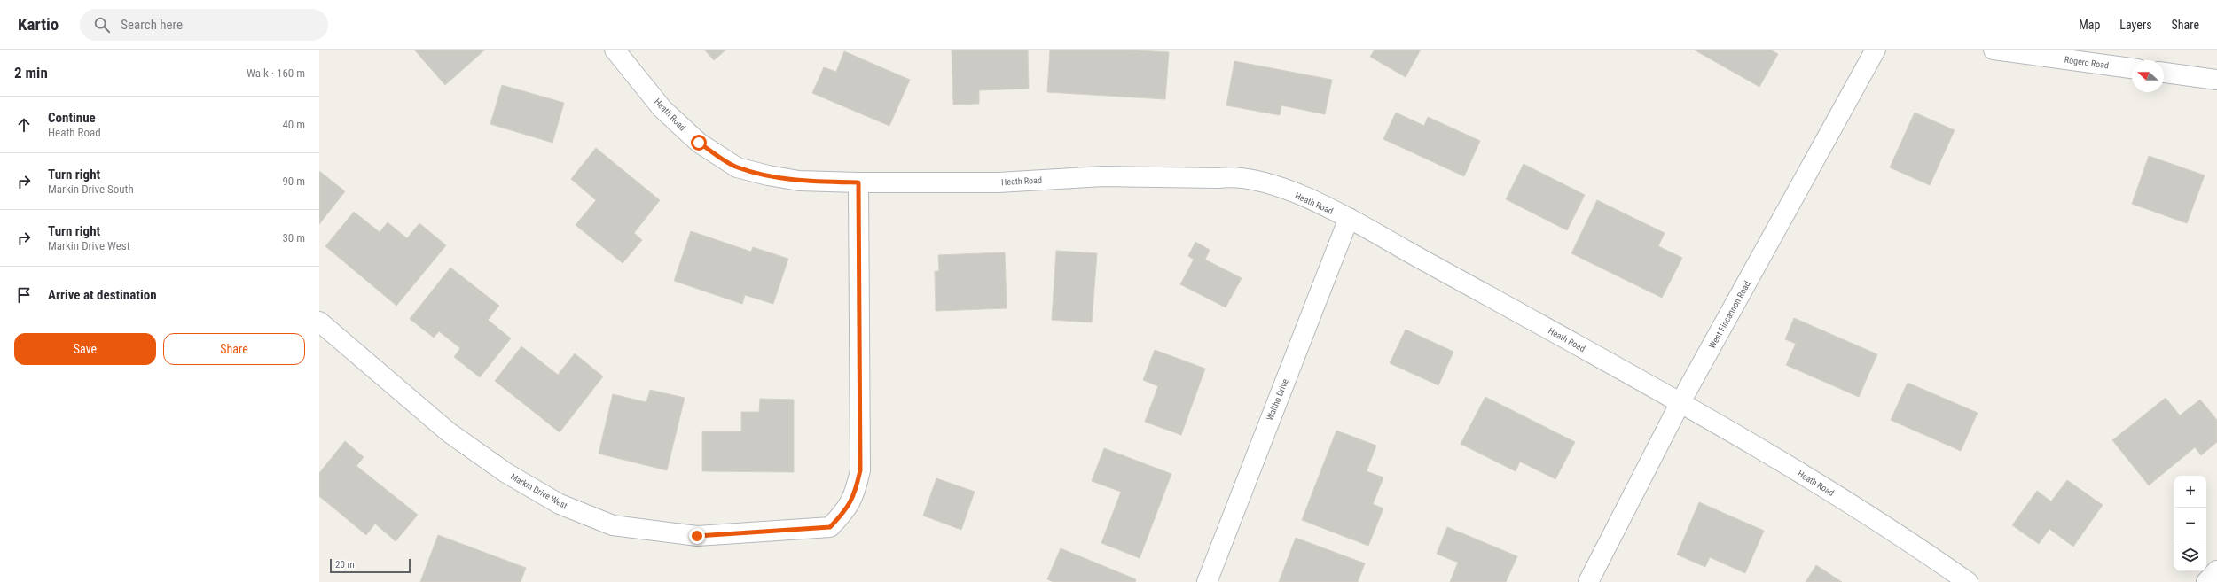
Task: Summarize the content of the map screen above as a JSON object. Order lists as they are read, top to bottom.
{
  "streets": {
    "street": [
      "Rogero Road",
      "Heath Road",
      "West Fincannon Road",
      "Waltho Drive",
      "Markin Drive West"
    ]
  },
  "crossings": [
    ["Heath Road", "West Fincannon Road"],
    ["Heath Road", "Waltho Drive"],
    ["Heath Road", "Markin Drive West"]
  ],
  "scale_bar": "20 m",
  "north": "left",
  "page": {
    "header": "Kartio",
    "search": "Search here",
    "nav": ["Map", "Layers", "Share"],
    "heading": ["2 min", "Walk · 160 m"],
    "list": [
      ["Continue", "Heath Road", "40 m"],
      ["Turn right", "Markin Drive South", "90 m"],
      ["Turn right", "Markin Drive West", "30 m"],
      "Arrive at destination"
    ],
    "buttons": ["Save", "Share"],
    "map_buttons": ["+", "−"],
    "scale": "20 m"
  }
}
